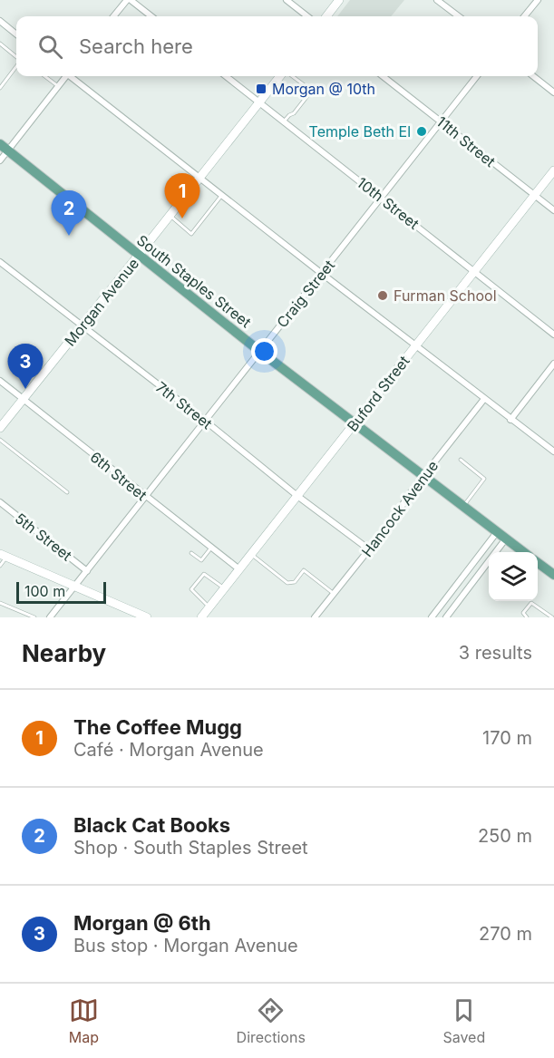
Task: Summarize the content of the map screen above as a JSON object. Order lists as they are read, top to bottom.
{
  "streets": {
    "main road": ["South Staples Street", "Morgan Avenue", "Buford Street"],
    "street": [
      "11th Street",
      "10th Street",
      "Craig Street",
      "7th Street",
      "6th Street",
      "Hancock Avenue",
      "5th Street"
    ]
  },
  "crossings": [
    ["11th Street", "Craig Street"],
    ["11th Street", "Buford Street"],
    ["10th Street", "Craig Street"],
    ["10th Street", "Morgan Avenue"],
    ["10th Street", "Buford Street"],
    ["South Staples Street", "Craig Street"],
    ["South Staples Street", "Morgan Avenue"],
    ["South Staples Street", "Buford Street"],
    ["South Staples Street", "Hancock Avenue"],
    ["Craig Street", "7th Street"],
    ["Craig Street", "6th Street"],
    ["Craig Street", "5th Street"],
    ["Morgan Avenue", "7th Street"],
    ["Morgan Avenue", "6th Street"],
    ["Buford Street", "7th Street"],
    ["Buford Street", "6th Street"],
    ["7th Street", "Hancock Avenue"]
  ],
  "places": {
    "transit": ["Morgan @ 10th"],
    "other": ["Temple Beth El", "Furman School"]
  },
  "scale_bar": "100 m",
  "page": {
    "search": "Search here",
    "pins": ["1", "2", "3"],
    "scale": "100 m",
    "heading": ["Nearby", "3 results"],
    "list": [
      {
        "mark": "1",
        "name": "The Coffee Mugg",
        "note": "Café · Morgan Avenue",
        "value": "170 m"
      },
      {
        "mark": "2",
        "name": "Black Cat Books",
        "note": "Shop · South Staples Street",
        "value": "250 m"
      },
      {
        "mark": "3",
        "name": "Morgan @ 6th",
        "note": "Bus stop · Morgan Avenue",
        "value": "270 m"
      }
    ],
    "nav": ["Map", "Directions", "Saved"]
  }
}
